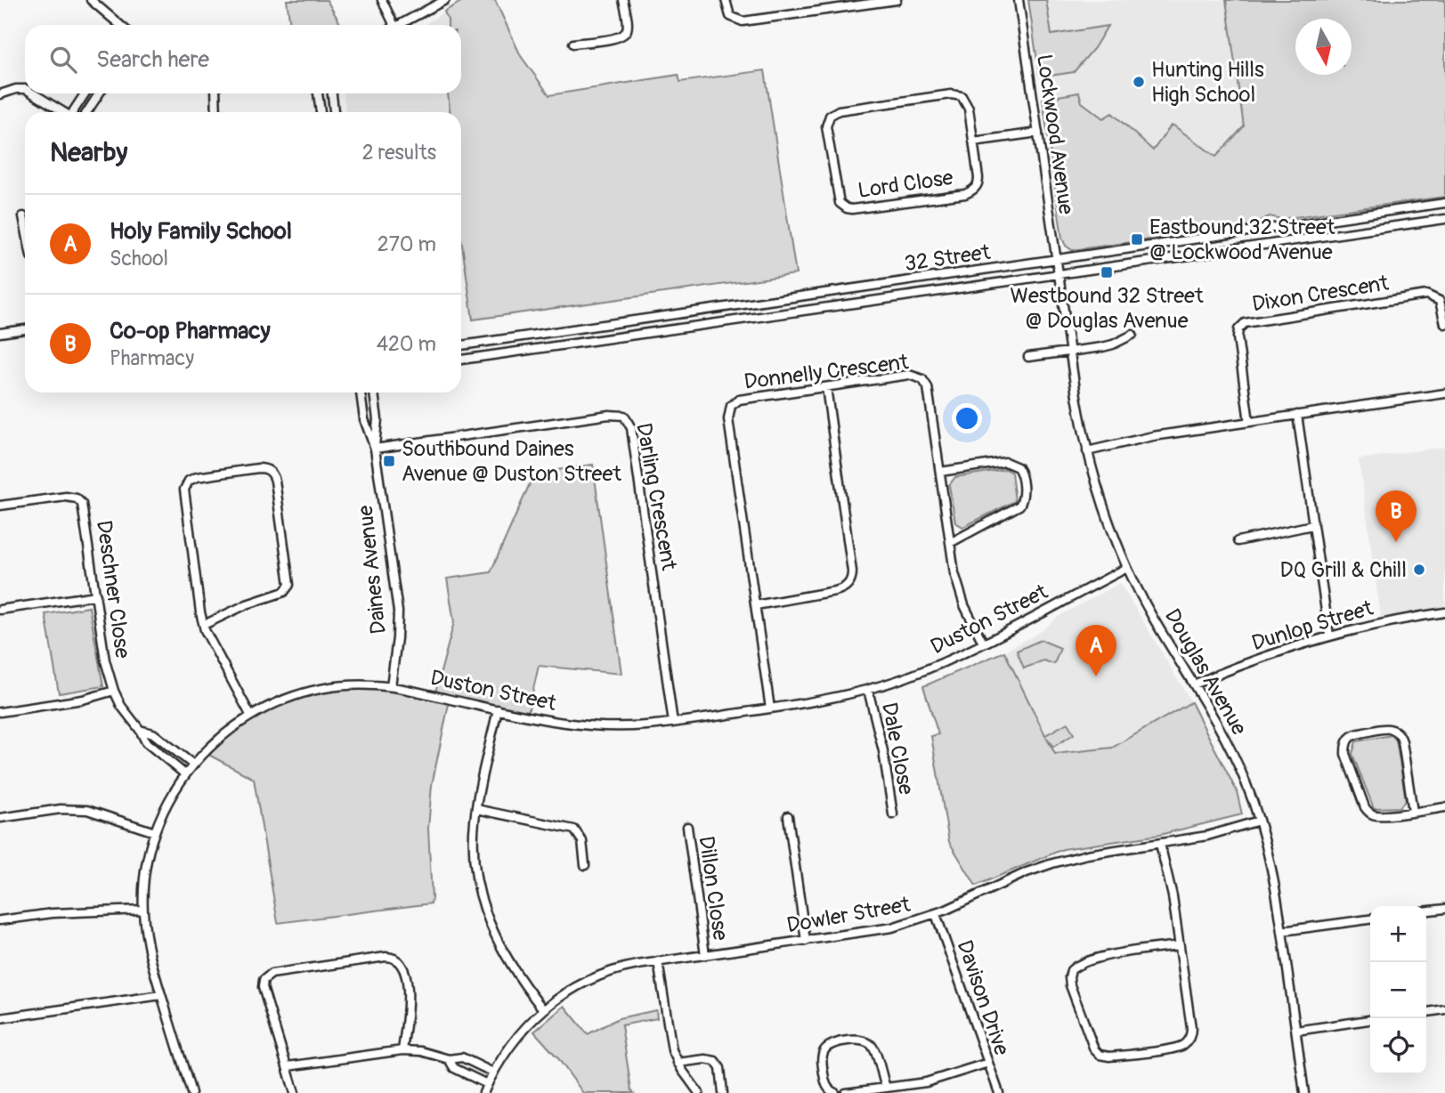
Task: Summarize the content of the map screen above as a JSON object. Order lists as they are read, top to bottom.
{
  "streets": {
    "street": [
      "Lockwood Avenue",
      "Lord Close",
      "32 Street",
      "Dixon Crescent",
      "Donnelly Crescent",
      "Darling Crescent",
      "Daines Avenue",
      "Deschner Close",
      "Duston Street",
      "Dunlop Street",
      "Douglas Avenue",
      "Dale Close",
      "Dillon Close",
      "Dowler Street",
      "Davison Drive"
    ]
  },
  "crossings": [
    ["Lockwood Avenue", "Lord Close"],
    ["Lockwood Avenue", "32 Street"],
    ["Lockwood Avenue", "Douglas Avenue"],
    ["32 Street", "Douglas Avenue"],
    ["Donnelly Crescent", "Duston Street"],
    ["Darling Crescent", "Daines Avenue"],
    ["Darling Crescent", "Duston Street"],
    ["Daines Avenue", "Duston Street"],
    ["Deschner Close", "Duston Street"],
    ["Duston Street", "Douglas Avenue"],
    ["Duston Street", "Dale Close"],
    ["Dunlop Street", "Douglas Avenue"],
    ["Douglas Avenue", "Dowler Street"],
    ["Dillon Close", "Dowler Street"],
    ["Dowler Street", "Davison Drive"]
  ],
  "places": {
    "other": ["Hunting Hills High School", "DQ Grill & Chill"],
    "transit": ["Eastbound 32 Street @ Lockwood Avenue", "Westbound 32 Street @ Douglas Avenue", "Southbound Daines Avenue @ Duston Street"]
  },
  "north": "bottom",
  "page": {
    "search": "Search here",
    "heading": ["Nearby", "2 results"],
    "list": [
      {
        "mark": "A",
        "name": "Holy Family School",
        "note": "School",
        "value": "270 m"
      },
      {
        "mark": "B",
        "name": "Co-op Pharmacy",
        "note": "Pharmacy",
        "value": "420 m"
      }
    ],
    "pins": ["B", "A"],
    "map_buttons": ["+", "−"]
  }
}
